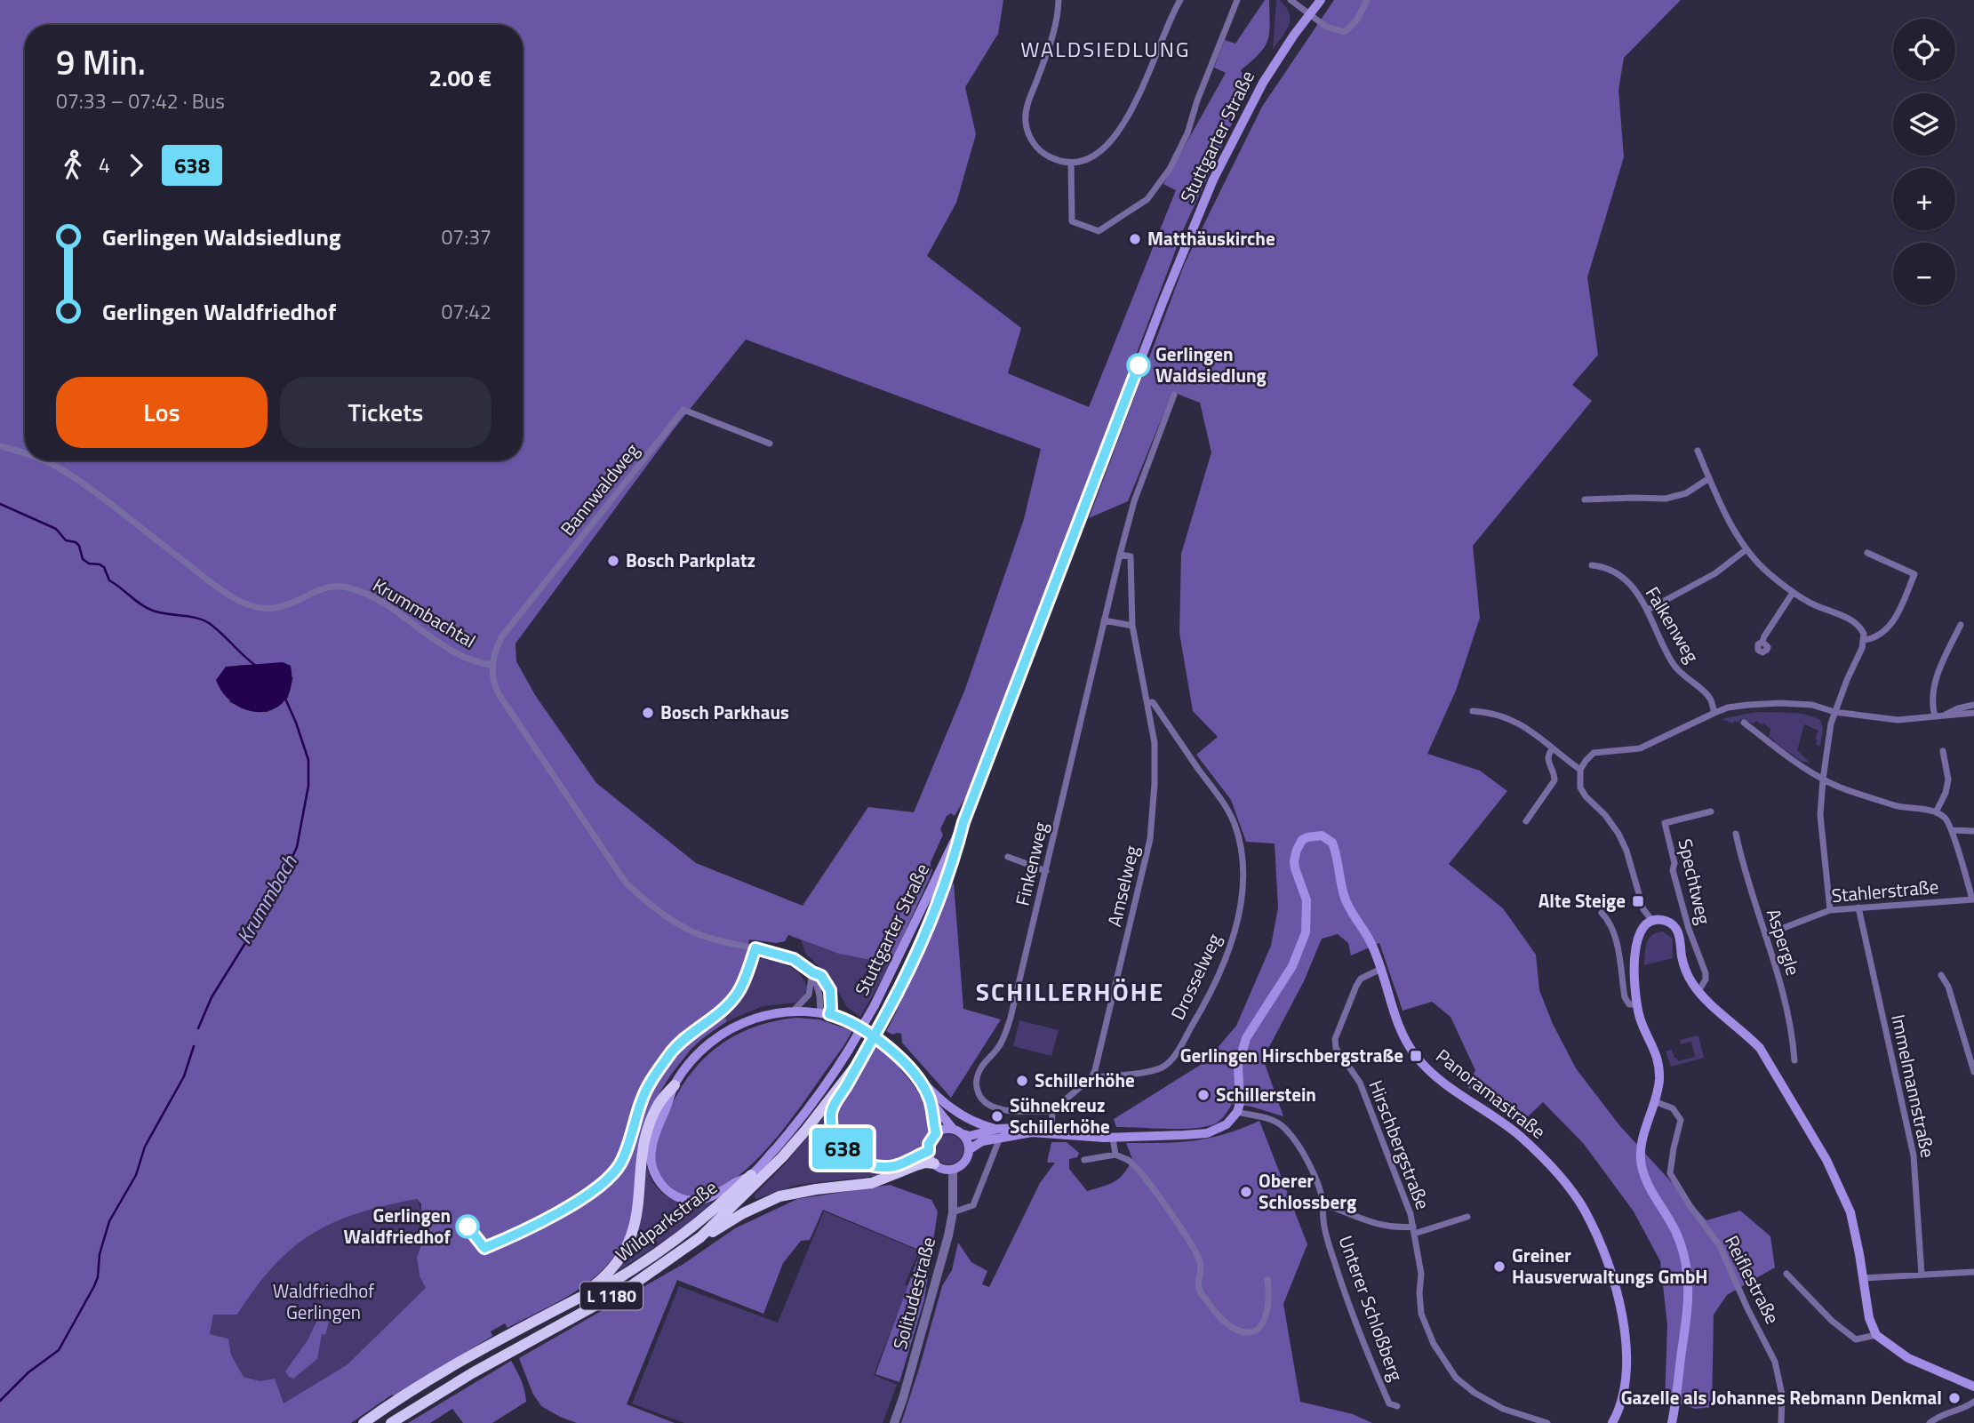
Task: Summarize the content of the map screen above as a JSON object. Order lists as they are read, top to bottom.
{
  "streets": {
    "highway": ["Wildparkstraße", "L 1180"],
    "main road": ["Stuttgarter Straße", "Panoramastraße"],
    "street": [
      "Bannwaldweg",
      "Krummbachtal",
      "Falkenweg",
      "Finkenweg",
      "Spechtweg",
      "Amselweg",
      "Stahlerstraße",
      "Aspergle",
      "Drosselweg",
      "Immelmannstraße",
      "Hirschbergstraße",
      "Reiflestraße",
      "Solitudestraße",
      "Unterer Schloßberg"
    ]
  },
  "crossings": [
    ["Stuttgarter Straße", "Wildparkstraße"],
    ["Stuttgarter Straße", "Solitudestraße"],
    ["Bannwaldweg", "Krummbachtal"],
    ["Finkenweg", "Amselweg"],
    ["Amselweg", "Drosselweg"],
    ["Stahlerstraße", "Aspergle"],
    ["Stahlerstraße", "Immelmannstraße"],
    ["Panoramastraße", "Hirschbergstraße"],
    ["Panoramastraße", "Unterer Schloßberg"],
    ["Hirschbergstraße", "Unterer Schloßberg"]
  ],
  "districts": ["WALDSIEDLUNG", "SCHILLERHÖHE"],
  "water": ["Krummbach"],
  "parks": ["Waldfriedhof Gerlingen"],
  "places": {
    "other": [
      "Matthäuskirche",
      "Gerlingen Waldsiedlung",
      "Bosch Parkplatz",
      "Bosch Parkhaus",
      "Schillerhöhe",
      "Schillerstein",
      "Sühnekreuz Schillerhöhe",
      "Oberer Schlossberg",
      "Gerlingen Waldfriedhof",
      "Greiner Hausverwaltungs GmbH",
      "Gazelle als Johannes Rebmann Denkmal"
    ],
    "transit": ["Alte Steige", "Gerlingen Hirschbergstraße"]
  },
  "lines": ["bus line 638"],
  "page": {
    "on_map": "638",
    "map_buttons": ["+", "−"],
    "heading": ["9 Min.", "07:33 – 07:42 · Bus", "2.00 €"],
    "legs": ["4", "638"],
    "list": [
      {
        "name": "Gerlingen Waldsiedlung",
        "value": "07:37"
      },
      {
        "name": "Gerlingen Waldfriedhof",
        "value": "07:42"
      }
    ],
    "buttons": ["Los", "Tickets"]
  }
}
